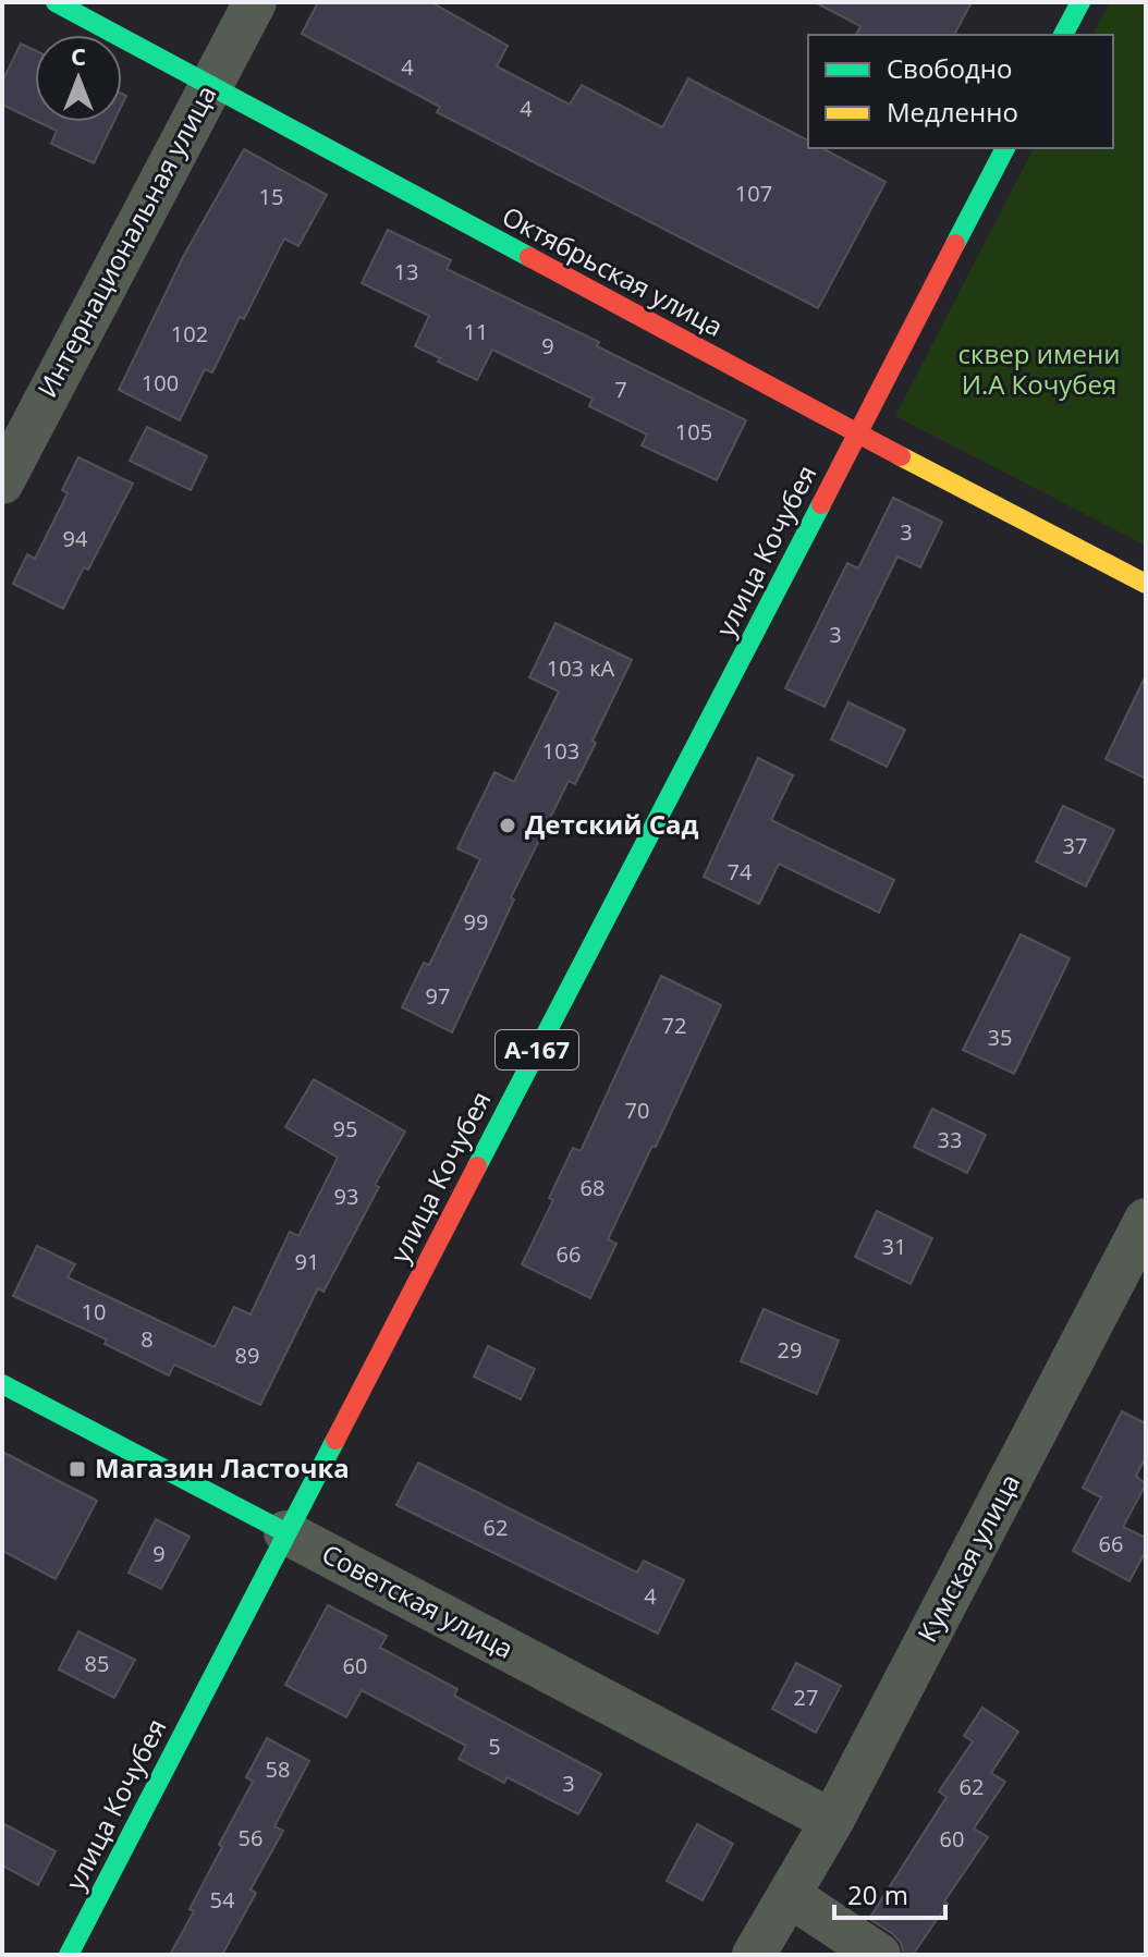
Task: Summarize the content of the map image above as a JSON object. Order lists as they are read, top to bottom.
{
  "streets": {
    "main road": [
      "Октябрьская улица",
      "улица Кочубея",
      "А-167",
      "Советская улица"
    ],
    "street": ["Интернациональная улица", "Кумская улица"]
  },
  "crossings": [
    ["Интернациональная улица", "Октябрьская улица"],
    ["Октябрьская улица", "улица Кочубея"],
    ["улица Кочубея", "Советская улица"],
    ["Кумская улица", "Советская улица"]
  ],
  "parks": ["сквер имени И.А Кочубея"],
  "places": {
    "other": ["Детский Сад"],
    "transit": ["Магазин Ласточка"]
  },
  "house_numbers": [
    "4",
    "4",
    "107",
    "15",
    "13",
    "11",
    "102",
    "9",
    "100",
    "7",
    "105",
    "3",
    "94",
    "3",
    "103 кА",
    "103",
    "37",
    "74",
    "99",
    "97",
    "72",
    "35",
    "70",
    "95",
    "33",
    "68",
    "93",
    "31",
    "66",
    "91",
    "10",
    "8",
    "29",
    "89",
    "62",
    "66",
    "9",
    "4",
    "85",
    "60",
    "27",
    "5",
    "58",
    "3",
    "62",
    "56",
    "60",
    "54"
  ],
  "legend": ["Свободно", "Медленно"],
  "scale_bar": "20 m",
  "north": "top"
}
